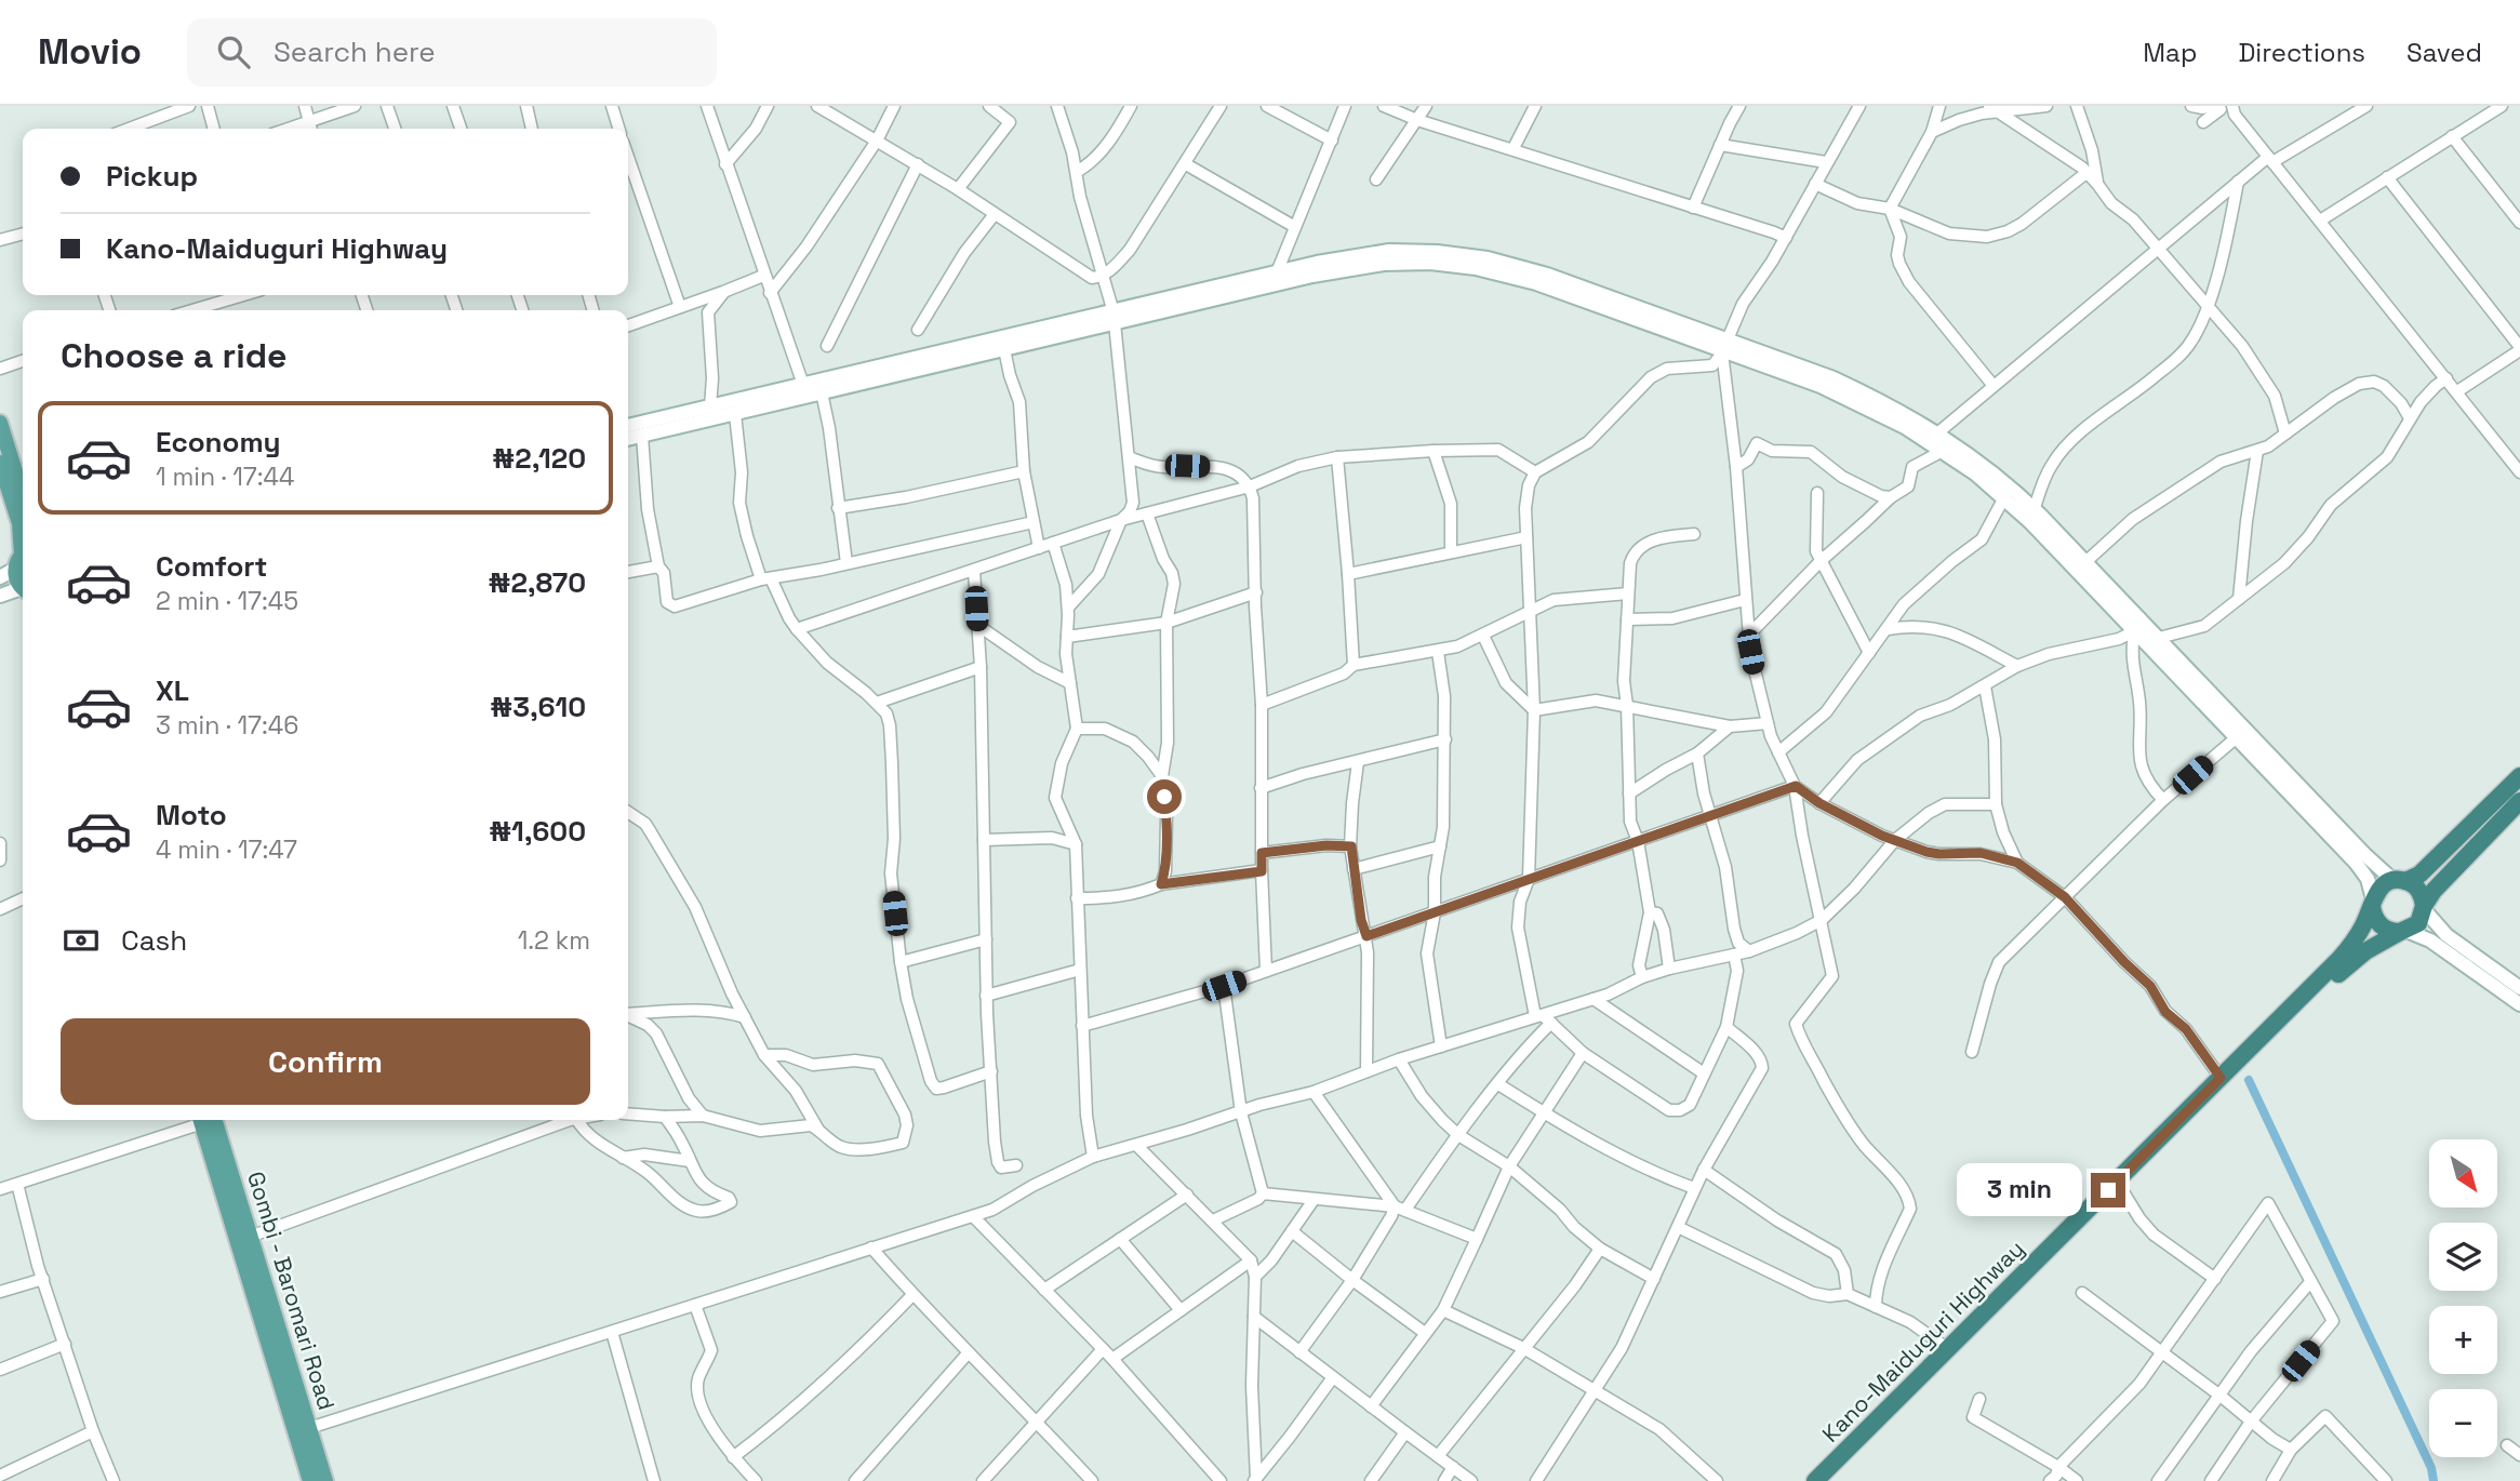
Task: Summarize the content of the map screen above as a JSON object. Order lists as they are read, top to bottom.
{
  "streets": {
    "highway": ["Kano-Maiduguri Highway"],
    "main road": ["Gombi - Baromari Road"]
  },
  "north": "bottom right",
  "page": {
    "header": "Movio",
    "search": "Search here",
    "nav": ["Map", "Directions", "Saved"],
    "banner": ["Pickup", "Kano-Maiduguri Highway"],
    "heading": "Choose a ride",
    "list": [
      {
        "name": "Economy",
        "note": "1 min · 17:44",
        "value": "₦2,120"
      },
      {
        "name": "Comfort",
        "note": "2 min · 17:45",
        "value": "₦2,870"
      },
      {
        "name": "XL",
        "note": "3 min · 17:46",
        "value": "₦3,610"
      },
      {
        "name": "Moto",
        "note": "4 min · 17:47",
        "value": "₦1,600"
      }
    ],
    "pay": ["Cash", "1.2 km"],
    "buttons": "Confirm",
    "map_buttons": ["+", "−"],
    "bubble": "3 min"
  }
}
